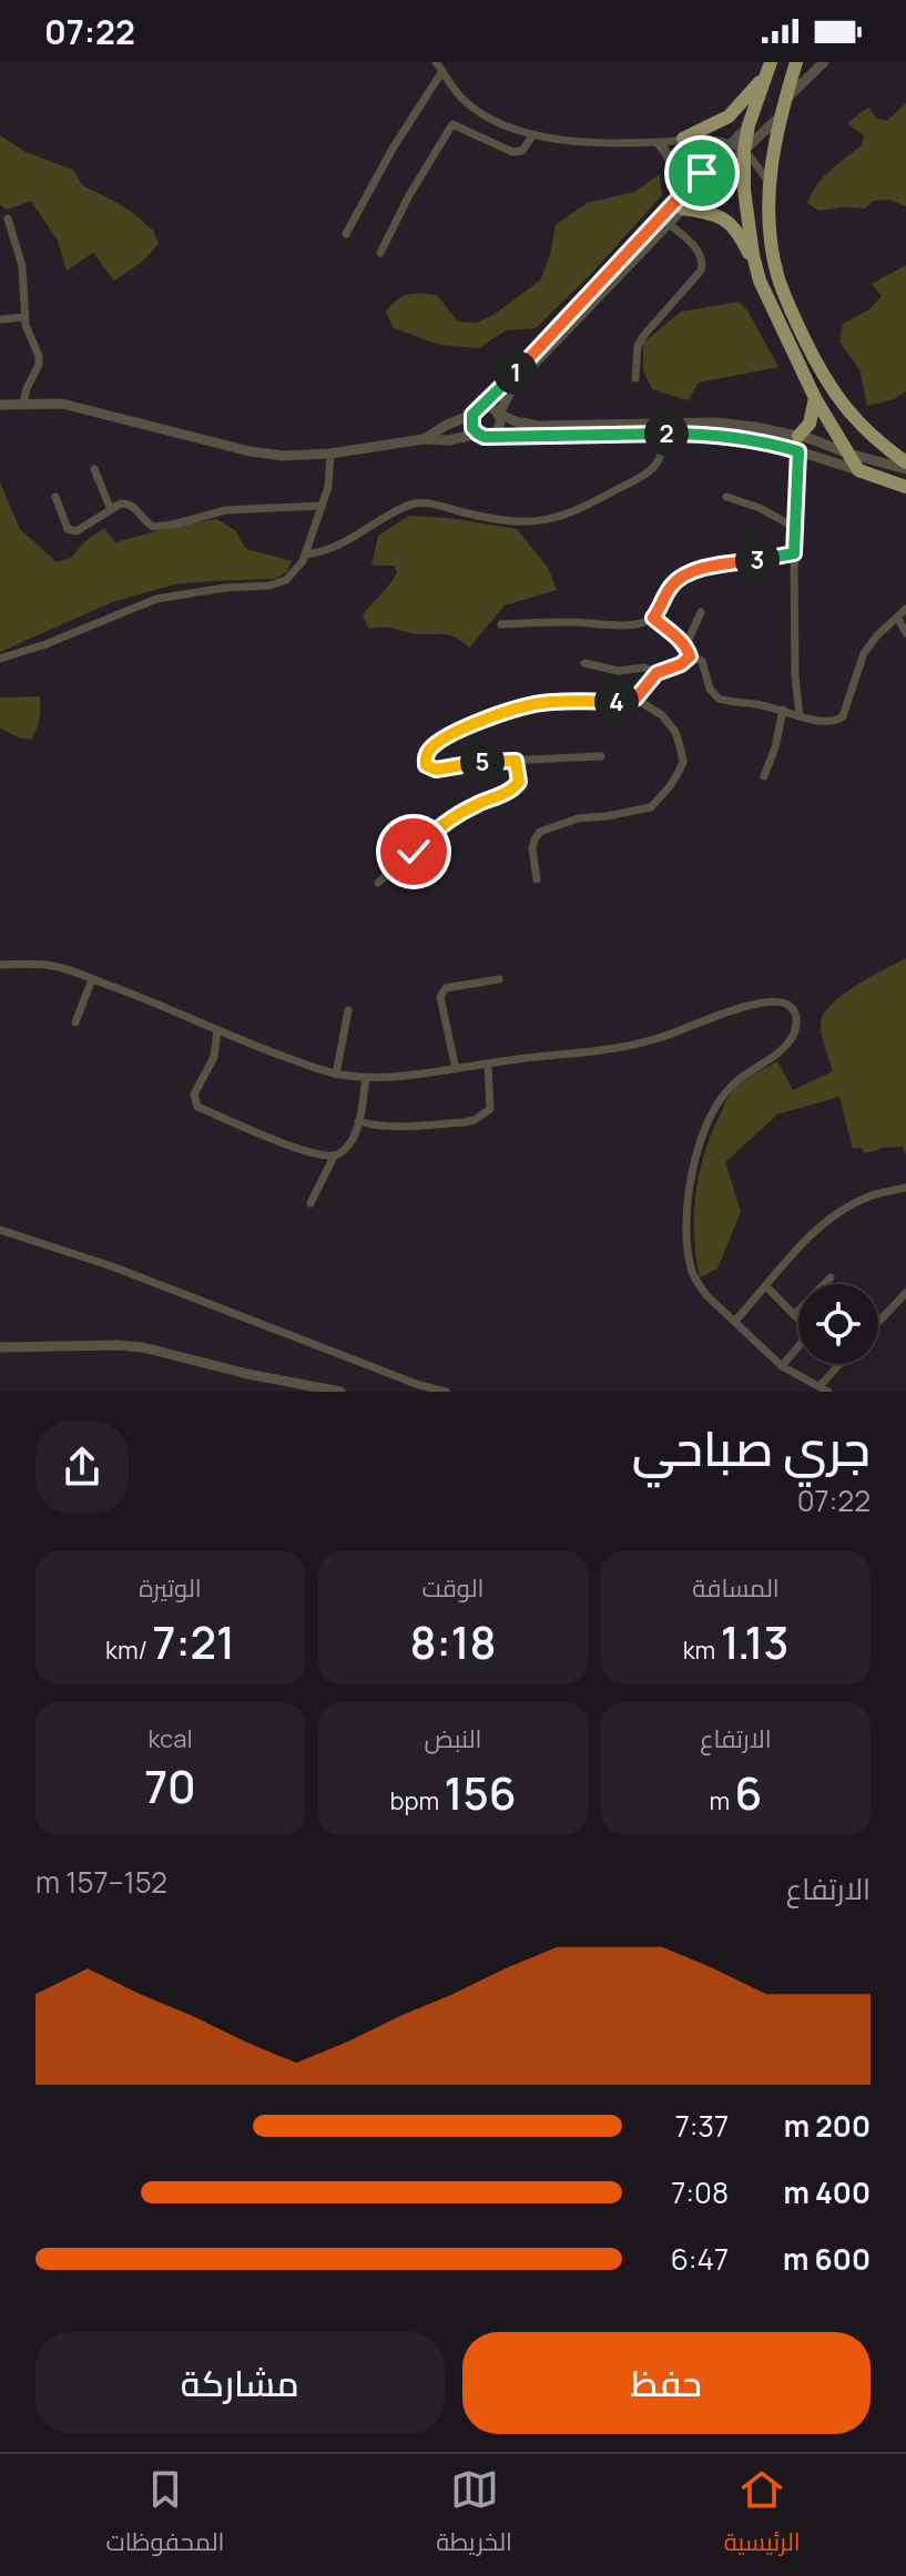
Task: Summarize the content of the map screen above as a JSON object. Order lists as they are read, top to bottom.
{
  "page": {
    "status": "07:22",
    "pins": [
      "1",
      "2",
      "3",
      "4",
      "5"
    ],
    "heading": ["جري صباحي", "07:22"],
    "stats": [
      ["المسافة", "1.13 km"],
      ["الوقت", "8:18"],
      ["الوتيرة", "7:21 /km"],
      ["الارتفاع", "6 m"],
      ["النبض", "156 bpm"],
      ["kcal", "70"]
    ],
    "chart": ["الارتفاع", "152–157 m"],
    "list": [
      {
        "name": "200 m",
        "note": "7:37"
      },
      {
        "name": "400 m",
        "note": "7:08"
      },
      {
        "name": "600 m",
        "note": "6:47"
      }
    ],
    "buttons": ["حفظ", "مشاركة"],
    "tabs": ["الرئيسية", "الخريطة", "المحفوظات"]
  }
}
